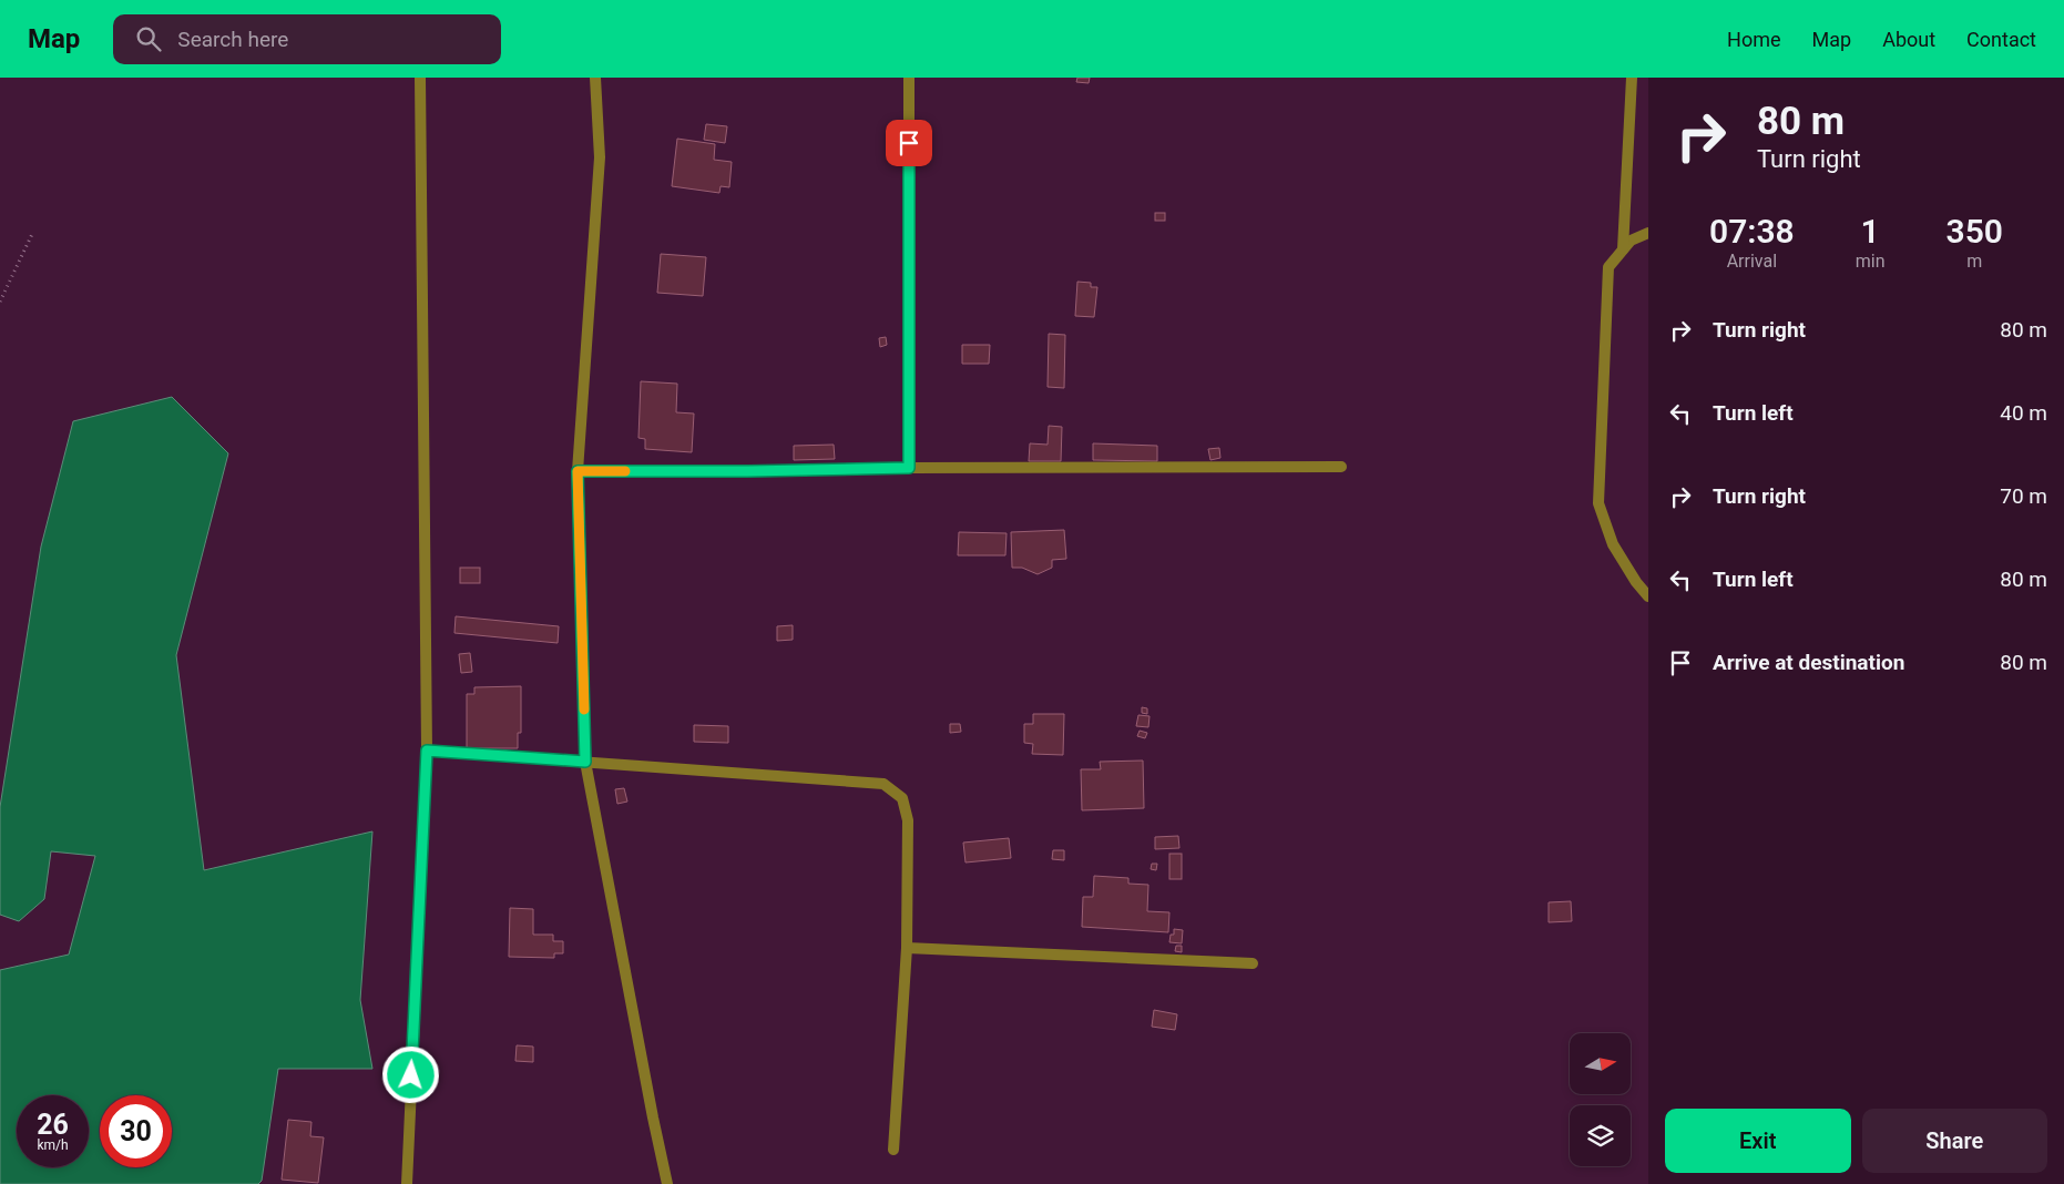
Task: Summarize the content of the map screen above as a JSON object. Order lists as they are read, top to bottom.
{
  "north": "right",
  "page": {
    "header": "Map",
    "search": "Search here",
    "nav": [
      "Home",
      "Map",
      "About",
      "Contact"
    ],
    "turn": ["80 m", "Turn right"],
    "eta": [
      "07:38",
      "Arrival",
      "1",
      "min",
      "350",
      "m"
    ],
    "list": [
      {
        "name": "Turn right",
        "value": "80 m"
      },
      {
        "name": "Turn left",
        "value": "40 m"
      },
      {
        "name": "Turn right",
        "value": "70 m"
      },
      {
        "name": "Turn left",
        "value": "80 m"
      },
      {
        "name": "Arrive at destination",
        "value": "80 m"
      }
    ],
    "speed": "26 km/h",
    "limit": "30",
    "buttons": ["Exit", "Share"]
  }
}
